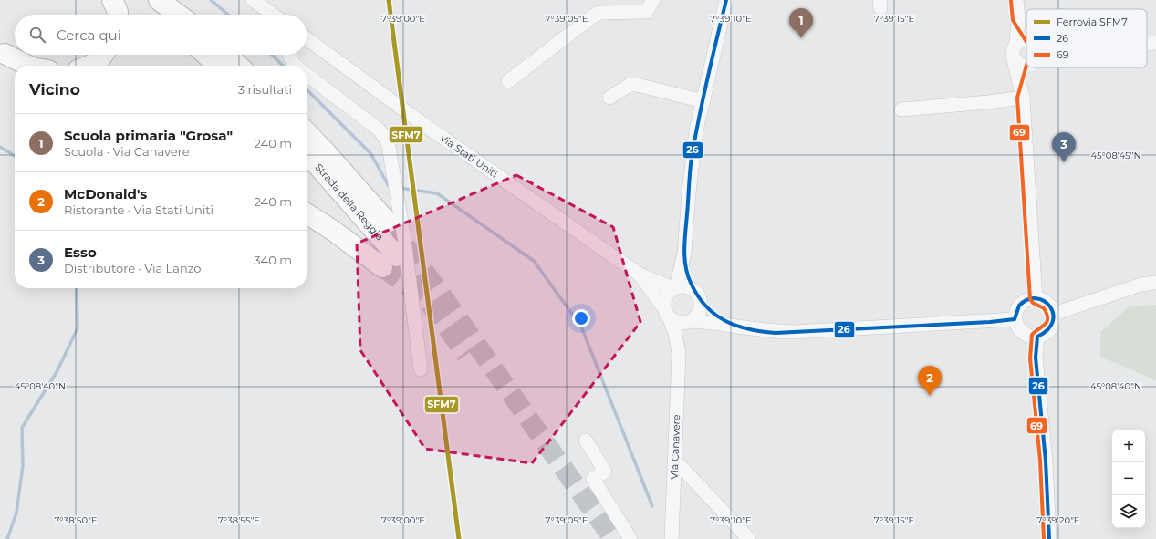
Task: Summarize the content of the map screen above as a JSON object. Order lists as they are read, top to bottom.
{
  "streets": {
    "highway": ["Strada della Reggia"],
    "street": ["Via Stati Uniti", "Via Canavere"]
  },
  "crossings": [
    ["Via Stati Uniti", "Via Canavere"]
  ],
  "lines": ["rail line SFM7", "transit line 26", "transit line 69"],
  "legend": ["Ferrovia SFM7", "26", "69"],
  "page": {
    "pins": ["1", "3", "2"],
    "search": "Cerca qui",
    "heading": ["Vicino", "3 risultati"],
    "list": [
      {
        "mark": "1",
        "name": "Scuola primaria \"Grosa\"",
        "note": "Scuola · Via Canavere",
        "value": "240 m"
      },
      {
        "mark": "2",
        "name": "McDonald's",
        "note": "Ristorante · Via Stati Uniti",
        "value": "240 m"
      },
      {
        "mark": "3",
        "name": "Esso",
        "note": "Distributore · Via Lanzo",
        "value": "340 m"
      }
    ],
    "map_buttons": ["+", "−"]
  },
  "coordinates": [
    "7°39'00\"E",
    "7°39'05\"E",
    "7°39'10\"E",
    "7°39'15\"E",
    "45°08'45\"N",
    "45°08'40\"N",
    "7°38'50\"E",
    "7°38'55\"E",
    "7°39'20\"E"
  ]
}
